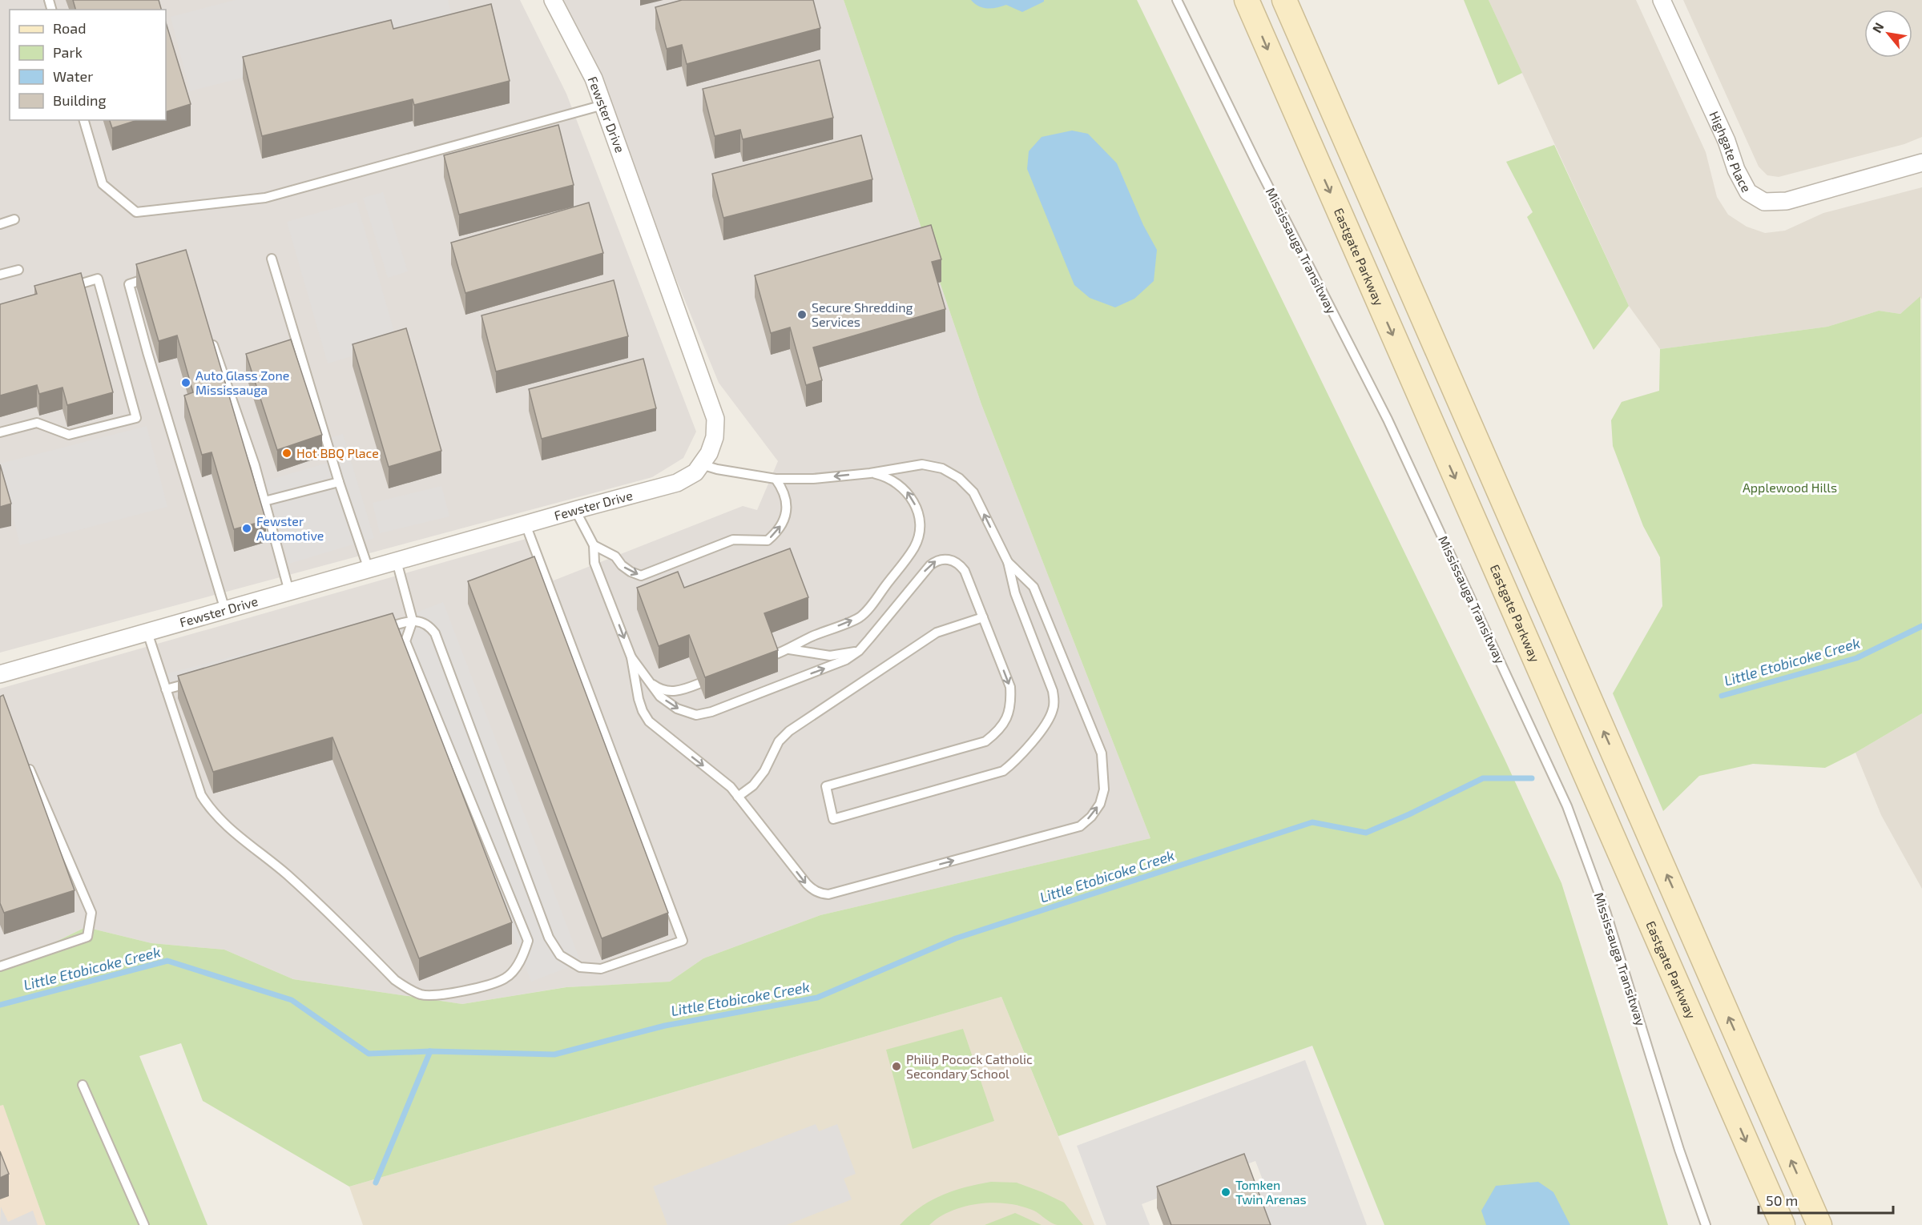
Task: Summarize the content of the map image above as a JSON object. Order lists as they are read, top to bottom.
{
  "streets": {
    "main road": ["Eastgate Parkway"],
    "street": ["Fewster Drive", "Highgate Place"],
    "lane": ["Mississauga Transitway"]
  },
  "water": ["Little Etobicoke Creek"],
  "parks": ["Applewood Hills"],
  "places": [
    "Secure Shredding Services",
    "Auto Glass Zone Mississauga",
    "Hot BBQ Place",
    "Fewster Automotive",
    "Philip Pocock Catholic Secondary School",
    "Tomken Twin Arenas"
  ],
  "legend": [
    "Road",
    "Park",
    "Water",
    "Building"
  ],
  "scale_bar": "50 m",
  "north": "top left"
}
